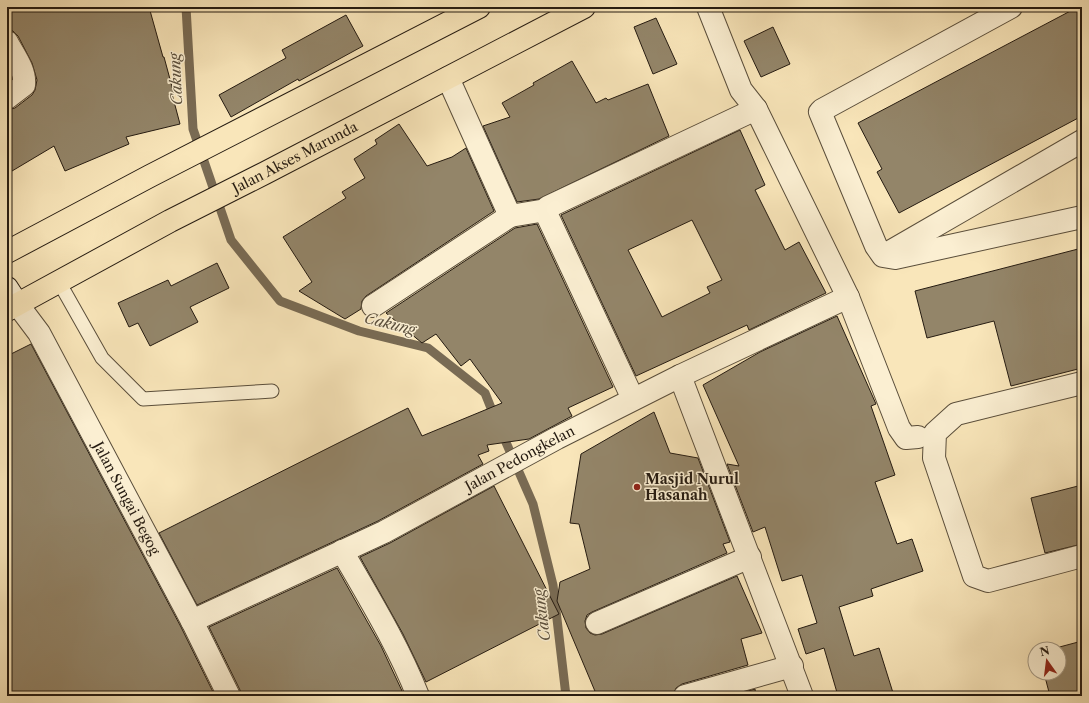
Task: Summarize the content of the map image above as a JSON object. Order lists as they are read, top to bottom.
{
  "streets": {
    "main road": ["Jalan Akses Marunda"],
    "street": ["Jalan Pedongkelan", "Jalan Sungai Begog"]
  },
  "crossings": [
    ["Jalan Akses Marunda", "Jalan Sungai Begog"],
    ["Jalan Pedongkelan", "Jalan Sungai Begog"]
  ],
  "water": ["Cakung"],
  "places": ["Masjid Nurul Hasanah"],
  "north": "top"
}
